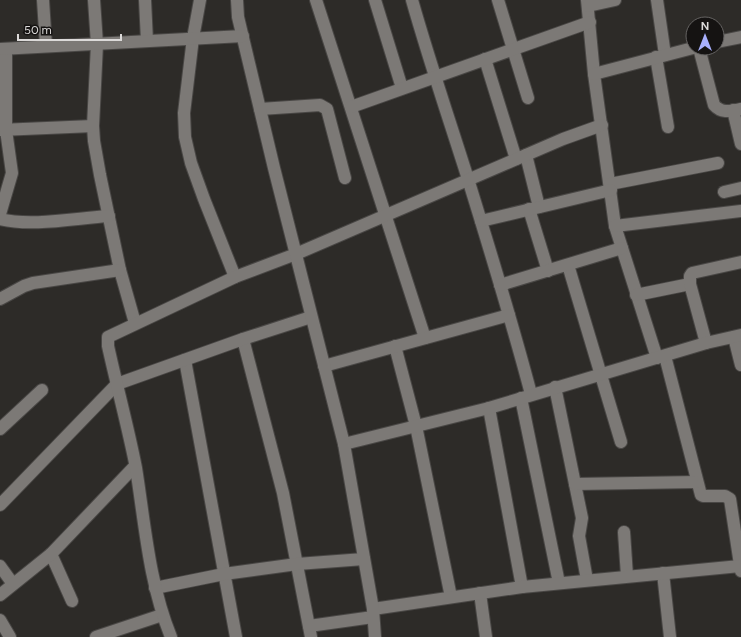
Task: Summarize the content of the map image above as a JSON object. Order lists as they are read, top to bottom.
{
  "scale_bar": "50 m",
  "north": "top"
}
